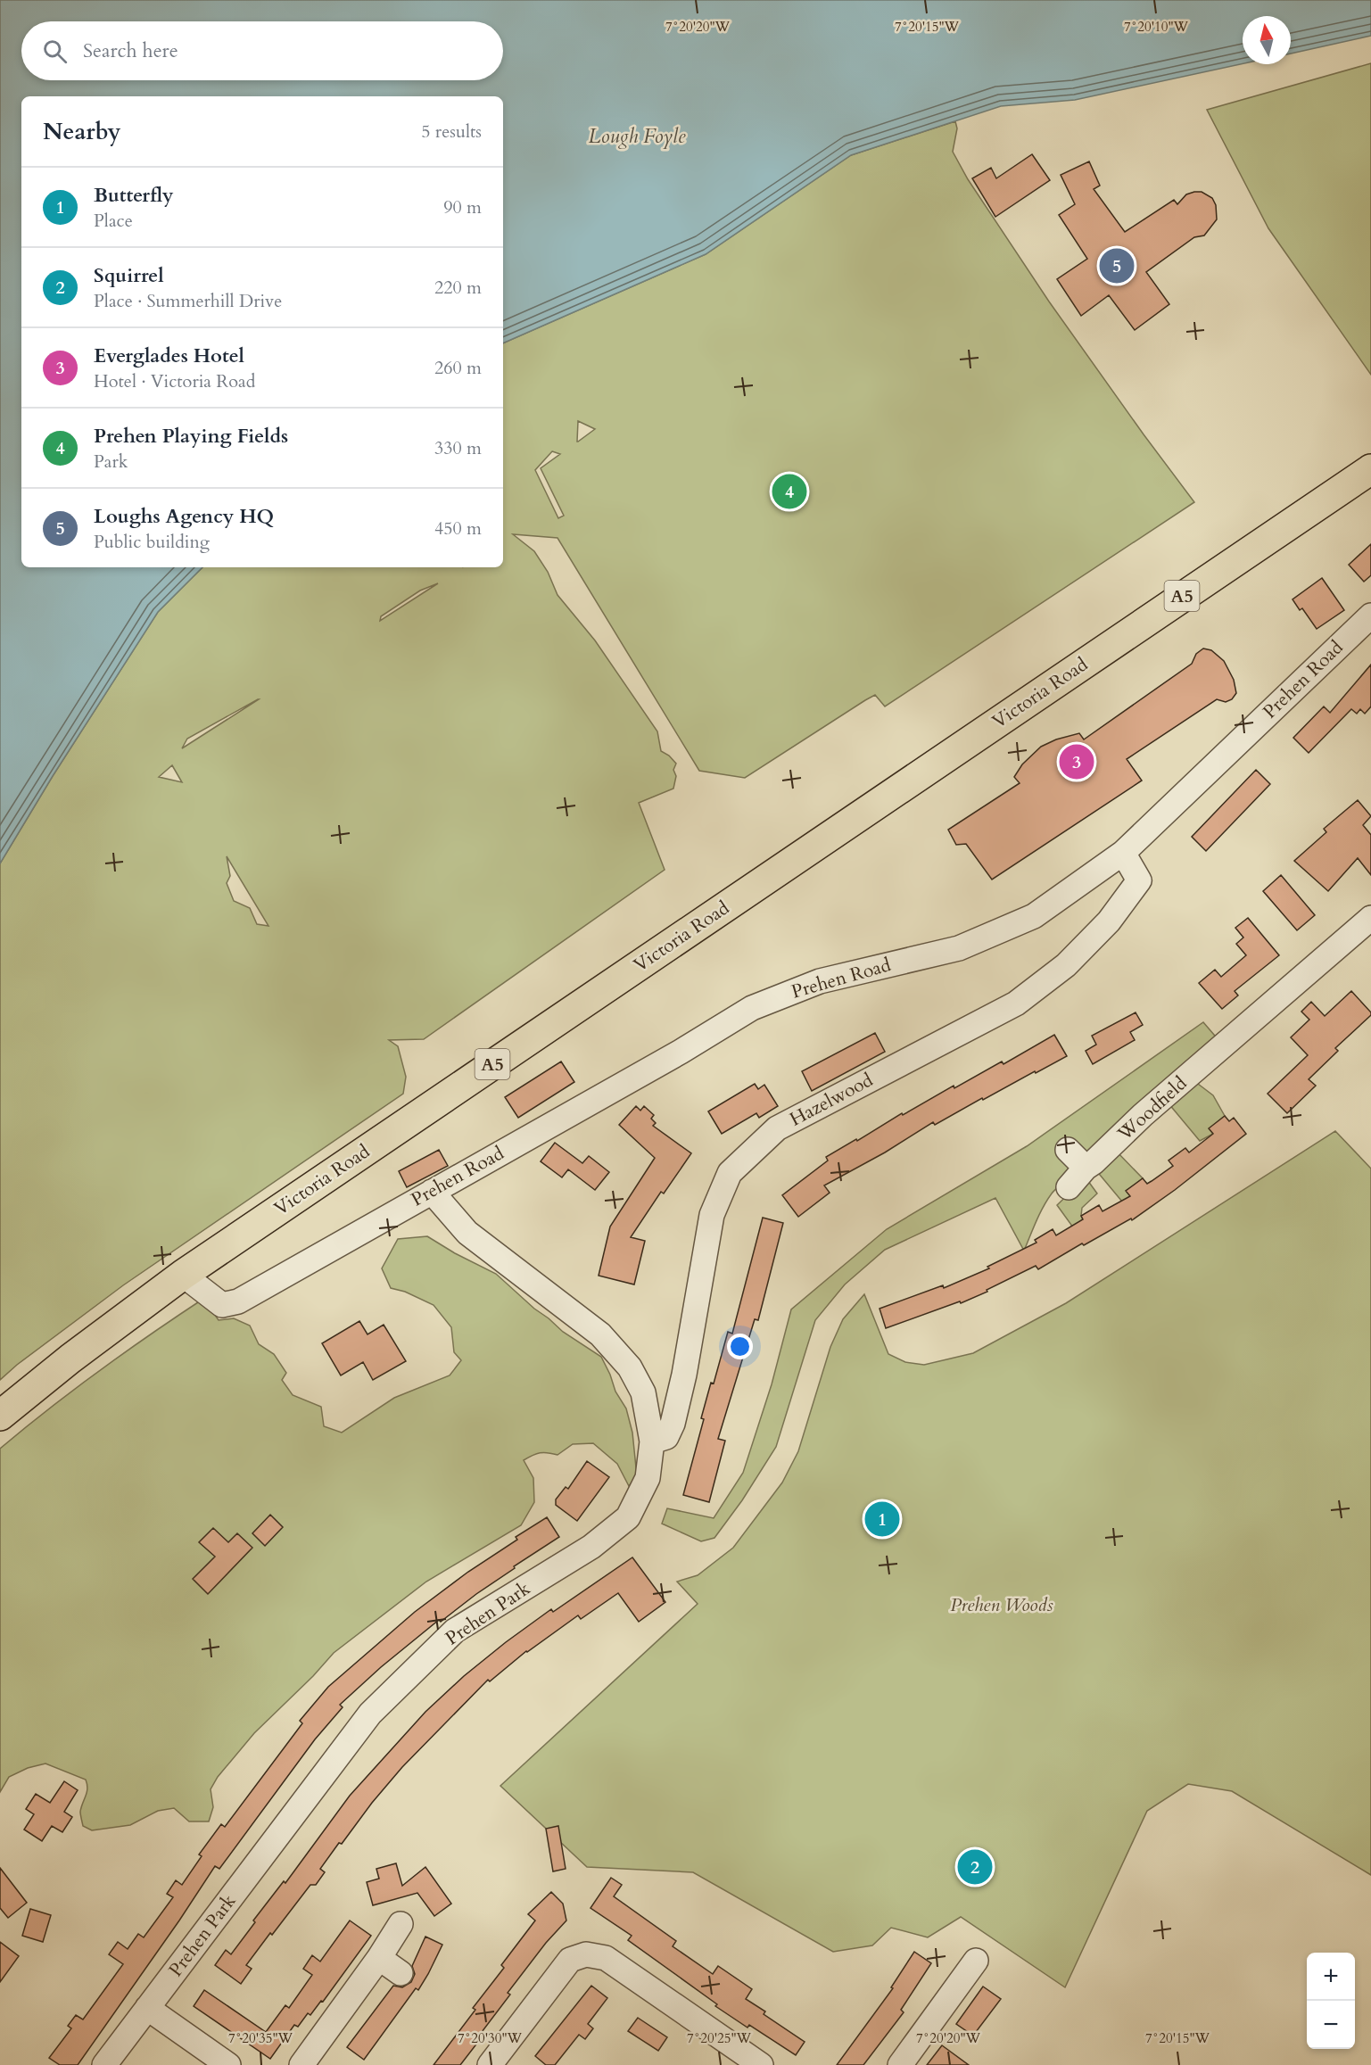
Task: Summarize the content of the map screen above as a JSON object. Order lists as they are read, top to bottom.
{
  "streets": {
    "highway": ["A5", "Victoria Road"],
    "street": [
      "Prehen Road",
      "Hazelwood",
      "Woodfield",
      "Prehen Park"
    ]
  },
  "crossings": [
    ["Prehen Road", "Victoria Road"],
    ["Prehen Road", "Hazelwood"],
    ["Prehen Road", "Prehen Park"],
    ["Hazelwood", "Prehen Park"]
  ],
  "water": ["Lough Foyle"],
  "parks": ["Prehen Woods"],
  "north": "top",
  "page": {
    "search": "Search here",
    "heading": ["Nearby", "5 results"],
    "list": [
      {
        "mark": "1",
        "name": "Butterfly",
        "note": "Place",
        "value": "90 m"
      },
      {
        "mark": "2",
        "name": "Squirrel",
        "note": "Place · Summerhill Drive",
        "value": "220 m"
      },
      {
        "mark": "3",
        "name": "Everglades Hotel",
        "note": "Hotel · Victoria Road",
        "value": "260 m"
      },
      {
        "mark": "4",
        "name": "Prehen Playing Fields",
        "note": "Park",
        "value": "330 m"
      },
      {
        "mark": "5",
        "name": "Loughs Agency HQ",
        "note": "Public building",
        "value": "450 m"
      }
    ],
    "pins": [
      "5",
      "4",
      "3",
      "1",
      "2"
    ],
    "map_buttons": ["+", "−"]
  },
  "coordinates": [
    "7°20'20\"W",
    "7°20'15\"W",
    "7°20'10\"W",
    "7°20'35\"W",
    "7°20'30\"W",
    "7°20'25\"W"
  ]
}
